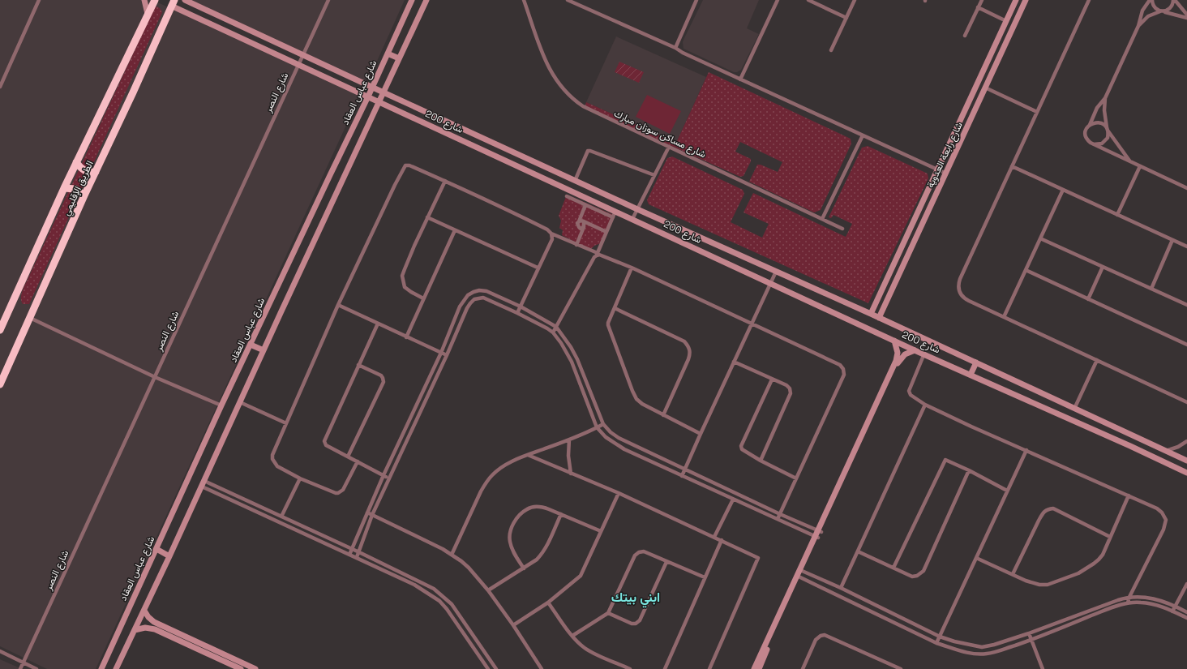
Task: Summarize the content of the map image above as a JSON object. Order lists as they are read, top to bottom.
{
  "streets": {
    "highway": ["الطريق الإقليمي"],
    "street": [
      "شارع النصر",
      "شارع عباس العقاد",
      "شارع 200",
      "شارع مساكن سوزان مبارك",
      "شارع رابعة العدوية"
    ]
  },
  "crossings": [
    ["شارع النصر", "شارع 200"],
    ["شارع عباس العقاد", "شارع 200"],
    ["شارع 200", "شارع رابعة العدوية"],
    ["شارع 200", "الطريق الإقليمي"]
  ],
  "districts": ["ابني بيتك"]
}
